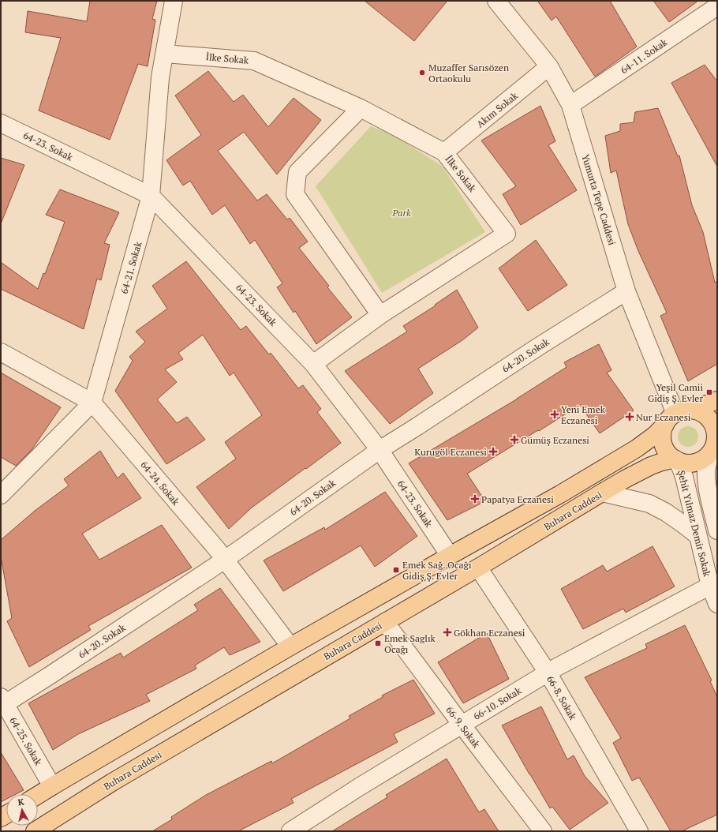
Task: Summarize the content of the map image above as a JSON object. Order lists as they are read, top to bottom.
{
  "streets": {
    "main road": ["Buhara Caddesi"],
    "street": [
      "64-11. Sokak",
      "İlke Sokak",
      "Akım Sokak",
      "64-23. Sokak",
      "Yumurta Tepe Caddesi",
      "64-21. Sokak",
      "64-20. Sokak",
      "64-24. Sokak",
      "Şehit Yılmaz Demir Sokak",
      "66-8. Sokak",
      "66-10. Sokak",
      "66-9. Sokak",
      "64-25. Sokak"
    ]
  },
  "crossings": [
    ["64-11. Sokak", "Yumurta Tepe Caddesi"],
    ["İlke Sokak", "Akım Sokak"],
    ["İlke Sokak", "64-23. Sokak"],
    ["İlke Sokak", "64-21. Sokak"],
    ["Akım Sokak", "Yumurta Tepe Caddesi"],
    ["64-23. Sokak", "64-21. Sokak"],
    ["64-23. Sokak", "64-20. Sokak"],
    ["Yumurta Tepe Caddesi", "64-20. Sokak"],
    ["Yumurta Tepe Caddesi", "Buhara Caddesi"],
    ["Yumurta Tepe Caddesi", "Şehit Yılmaz Demir Sokak"],
    ["64-21. Sokak", "64-24. Sokak"],
    ["64-20. Sokak", "64-24. Sokak"],
    ["64-20. Sokak", "64-25. Sokak"],
    ["Buhara Caddesi", "Şehit Yılmaz Demir Sokak"],
    ["Buhara Caddesi", "66-8. Sokak"],
    ["Buhara Caddesi", "66-9. Sokak"],
    ["Şehit Yılmaz Demir Sokak", "66-10. Sokak"],
    ["66-8. Sokak", "66-10. Sokak"],
    ["66-10. Sokak", "66-9. Sokak"]
  ],
  "parks": ["Park"],
  "places": {
    "other": ["Muzaffer Sarısözen Ortaokulu"],
    "transit": ["Yeşil Camii Gidiş Ş. Evler", "Emek Sağ. Ocağı Gidiş Ş. Evler", "Emek Saglık Ocağı"],
    "health": [
      "Yeni Emek Eczanesi",
      "Nur Eczanesi",
      "Gümüş Eczanesi",
      "Kurugöl Eczanesi",
      "Papatya Eczanesi",
      "Gökhan Eczanesi"
    ]
  },
  "north": "top"
}
